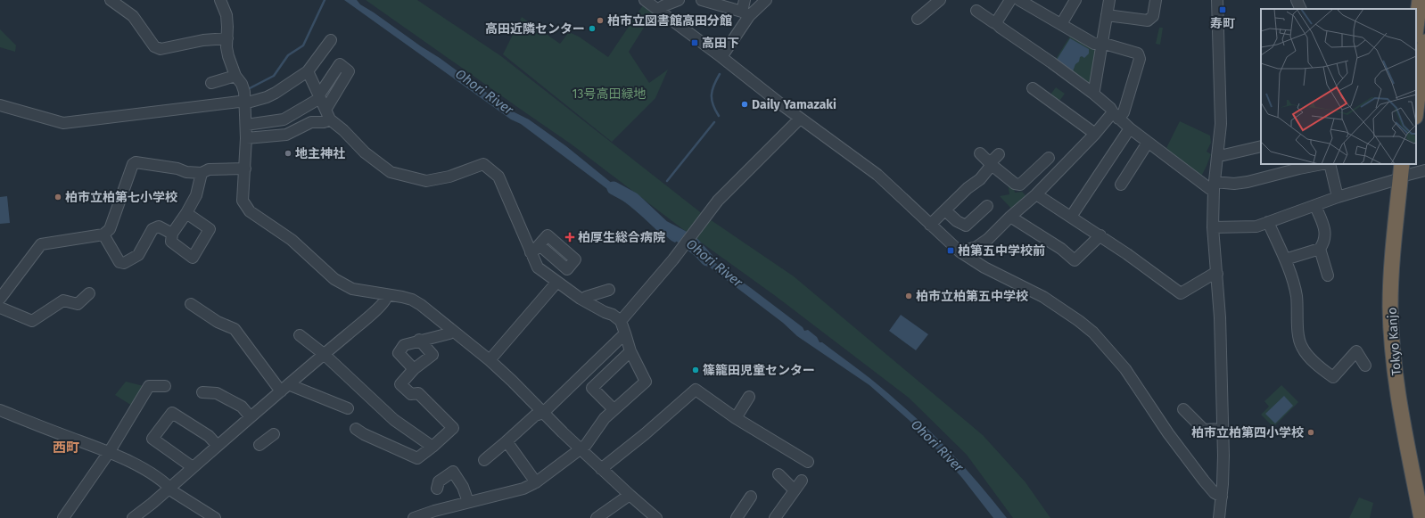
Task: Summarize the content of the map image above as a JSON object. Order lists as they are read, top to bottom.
{
  "streets": {
    "highway": ["Tokyo Kanjo"]
  },
  "districts": ["西町"],
  "water": ["Ohori River"],
  "parks": ["13号高田緑地"],
  "places": {
    "transit": ["寿町", "高田下", "柏第五中学校前"],
    "other": [
      "柏市立図書館高田分館",
      "高田近隣センター",
      "Daily Yamazaki",
      "地主神社",
      "柏市立柏第七小学校",
      "柏市立柏第五中学校",
      "篠籠田児童センター",
      "柏市立柏第四小学校"
    ],
    "health": ["柏厚生総合病院"]
  }
}
